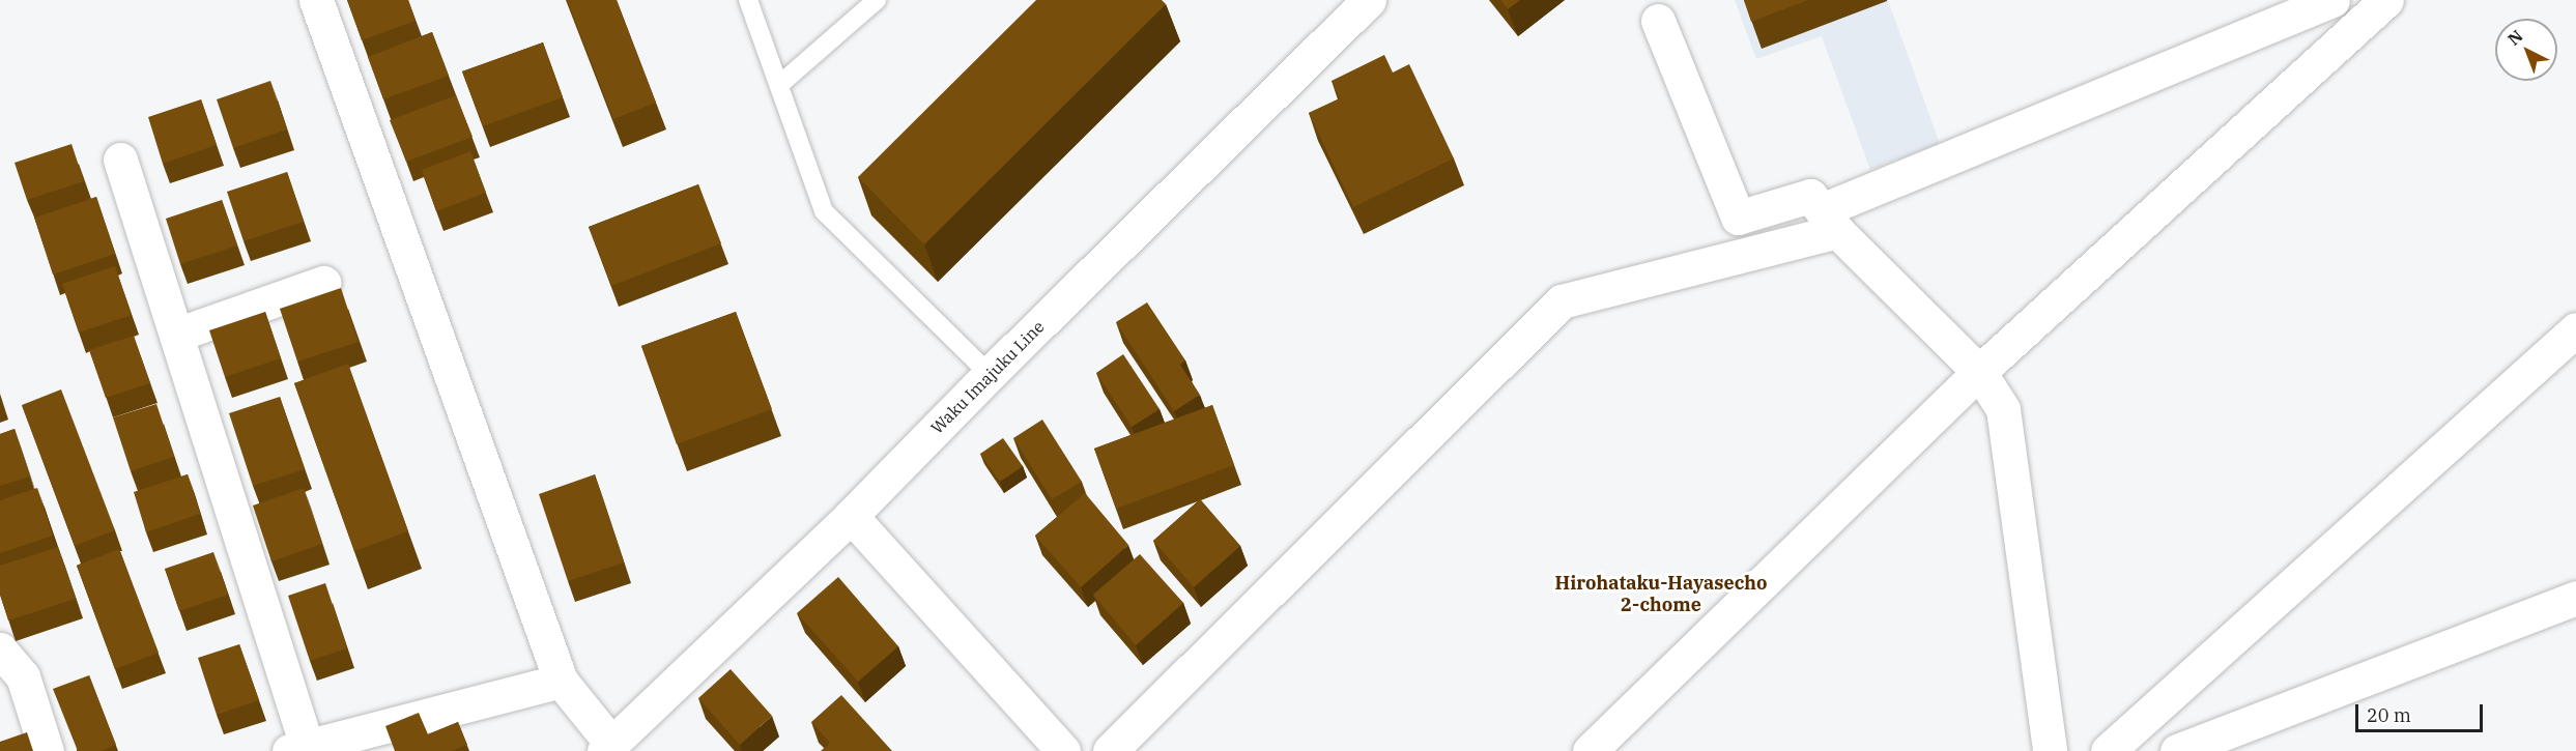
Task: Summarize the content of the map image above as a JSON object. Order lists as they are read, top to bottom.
{
  "streets": {
    "street": ["Waku Imajuku Line"]
  },
  "districts": ["Hirohataku-Hayasecho 2-chome"],
  "scale_bar": "20 m",
  "north": "top left"
}
